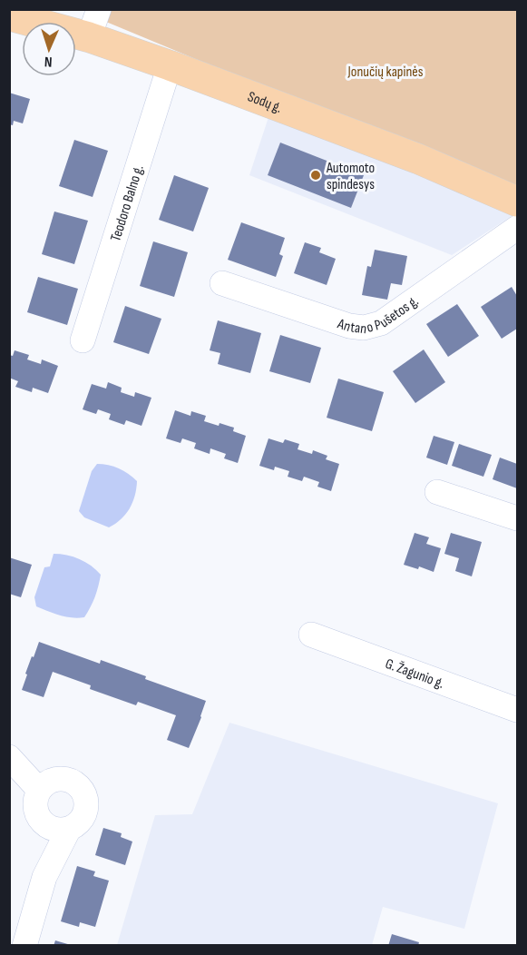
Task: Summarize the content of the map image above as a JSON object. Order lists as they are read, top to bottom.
{
  "streets": {
    "main road": ["Sodų g."],
    "street": ["Teodoro Balno g.", "Antano Pušetos g.", "G. Žagunio g."]
  },
  "crossings": [
    ["Sodų g.", "Teodoro Balno g."]
  ],
  "parks": ["Jonučių kapinės"],
  "places": ["Automoto spindesys"],
  "north": "bottom"
}
